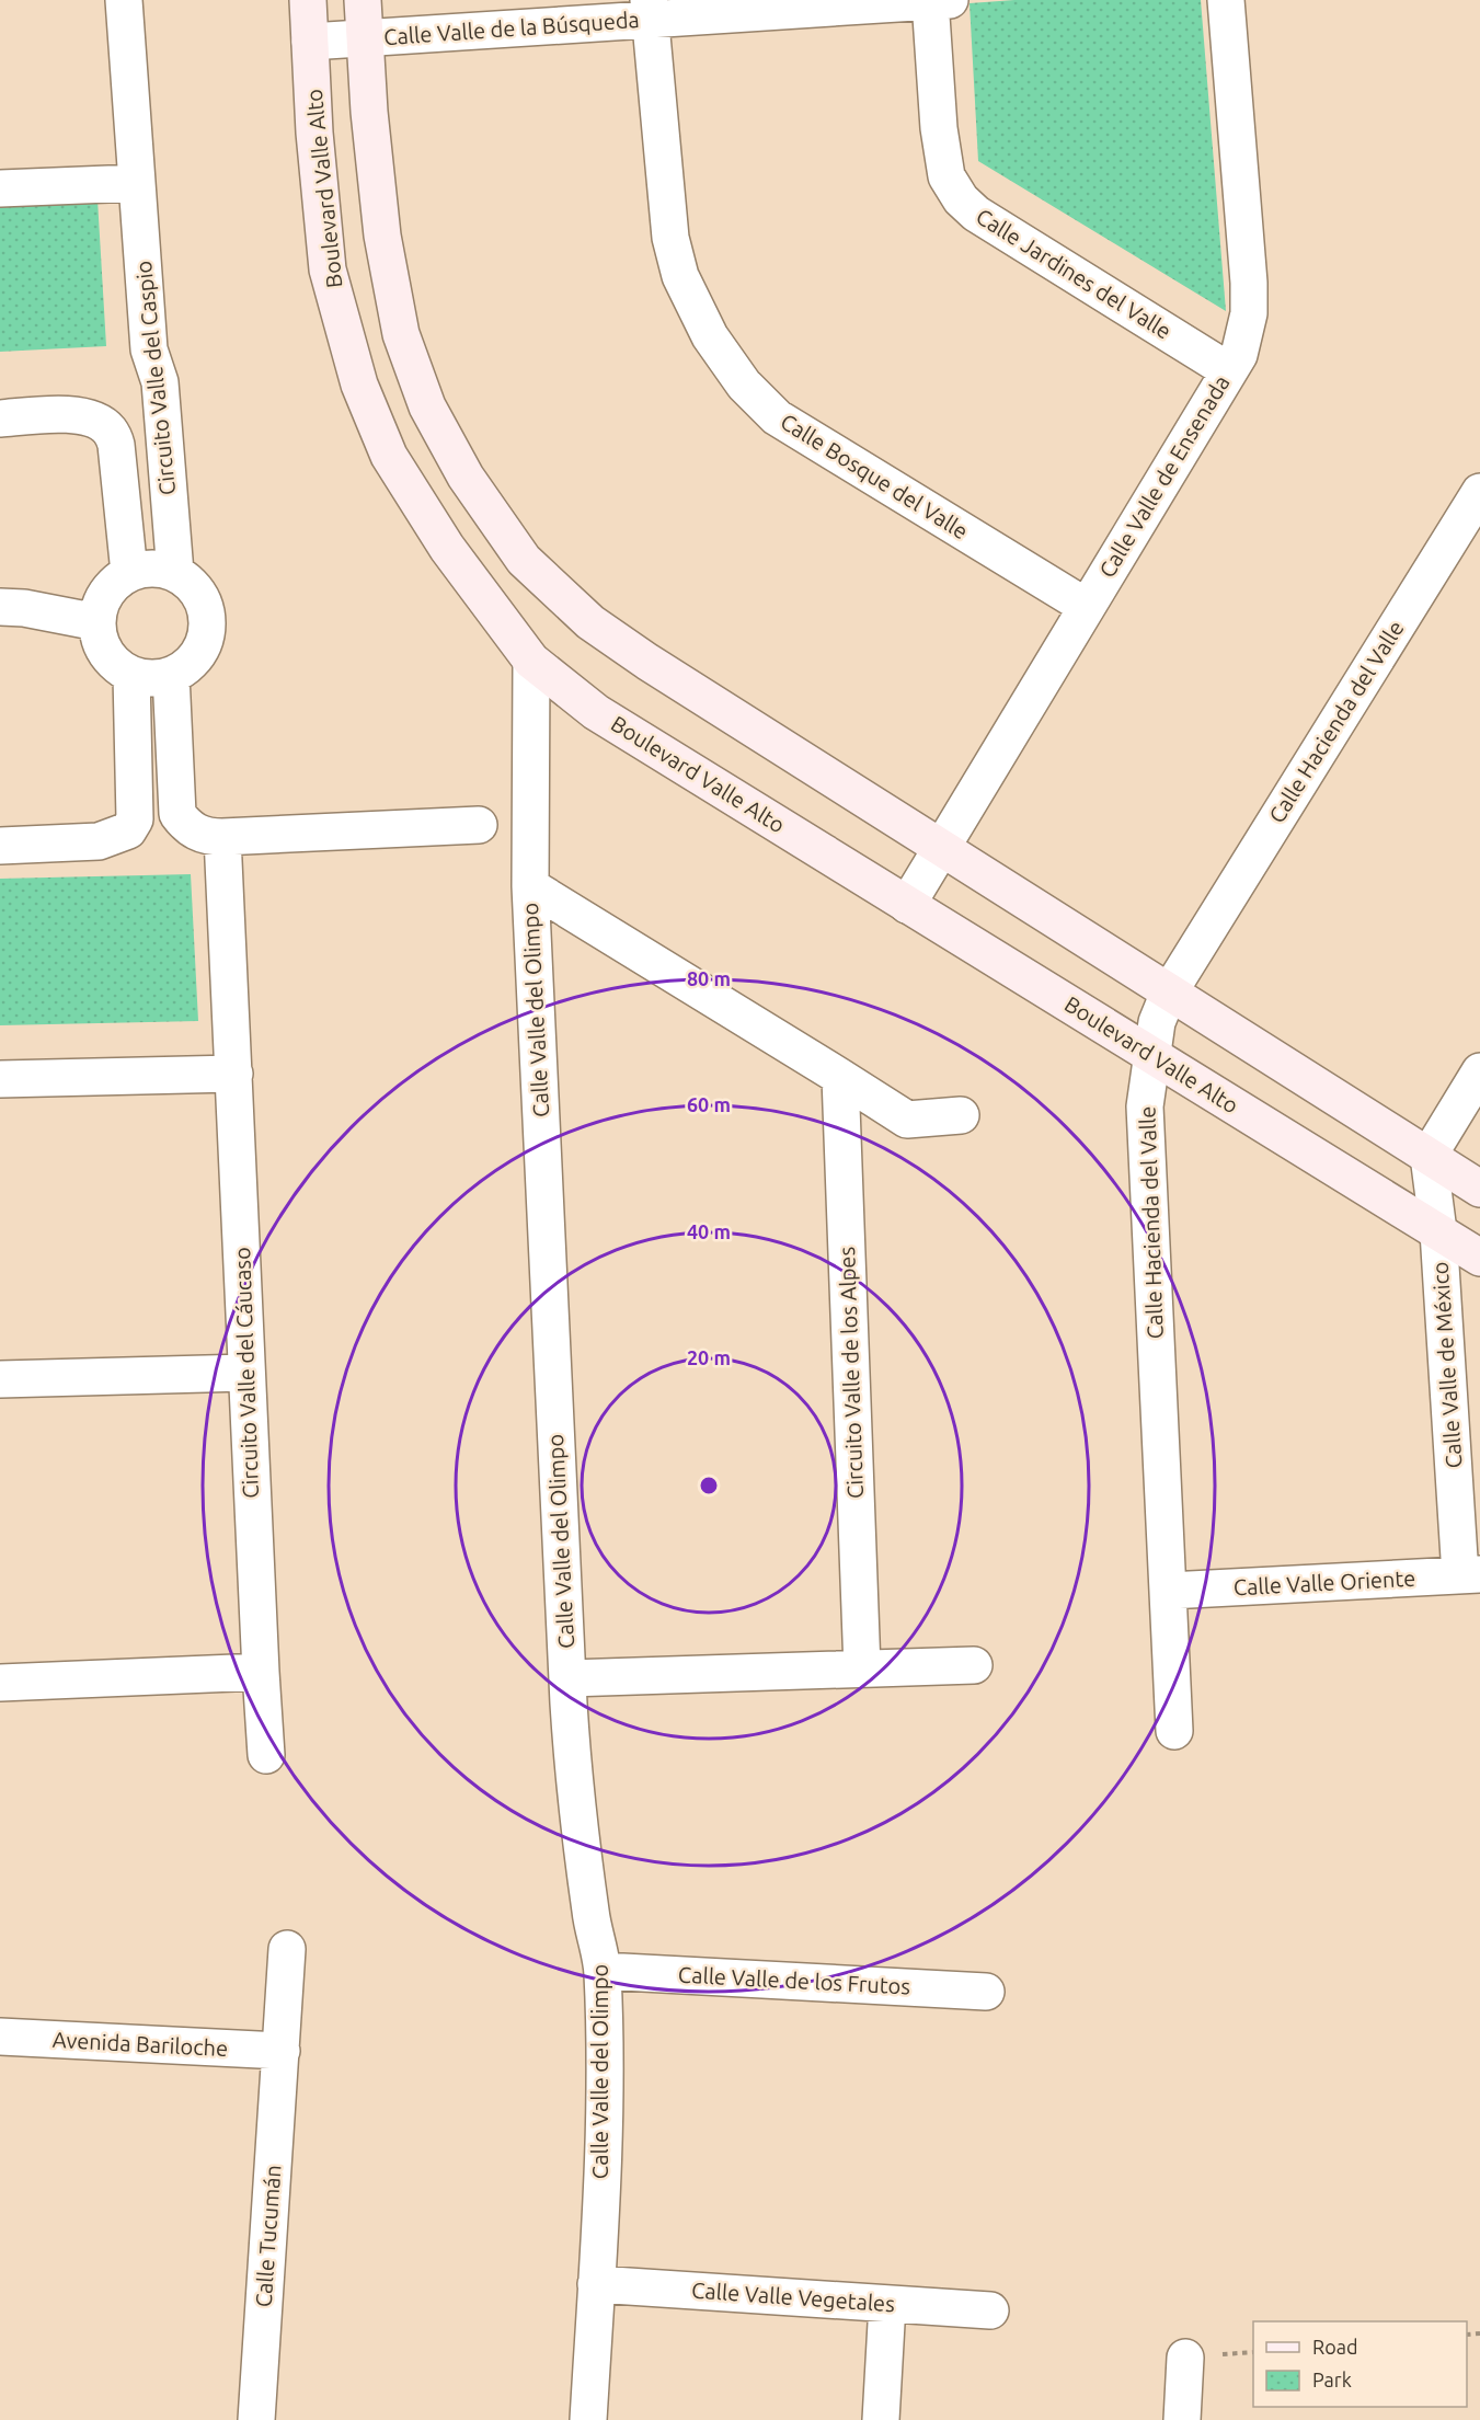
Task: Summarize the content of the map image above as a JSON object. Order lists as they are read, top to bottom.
{
  "streets": {
    "street": [
      "Calle Valle de la Búsqueda",
      "Boulevard Valle Alto",
      "Calle Jardines del Valle",
      "Circuito Valle del Caspio",
      "Calle Bosque del Valle",
      "Calle Valle de Ensenada",
      "Calle Hacienda del Valle",
      "Calle Valle del Olimpo",
      "Calle Valle de México",
      "Circuito Valle del Cáucaso",
      "Circuito Valle de los Alpes",
      "Calle Valle Oriente",
      "Calle Valle de los Frutos",
      "Avenida Bariloche",
      "Calle Tucumán",
      "Calle Valle Vegetales"
    ]
  },
  "crossings": [
    ["Calle Valle de la Búsqueda", "Boulevard Valle Alto"],
    ["Calle Valle de la Búsqueda", "Calle Jardines del Valle"],
    ["Calle Valle de la Búsqueda", "Calle Bosque del Valle"],
    ["Boulevard Valle Alto", "Calle Valle de Ensenada"],
    ["Boulevard Valle Alto", "Calle Hacienda del Valle"],
    ["Boulevard Valle Alto", "Calle Valle del Olimpo"],
    ["Boulevard Valle Alto", "Calle Valle de México"],
    ["Calle Jardines del Valle", "Calle Valle de Ensenada"],
    ["Calle Bosque del Valle", "Calle Valle de Ensenada"],
    ["Calle Hacienda del Valle", "Calle Valle Oriente"],
    ["Calle Valle del Olimpo", "Calle Valle de los Frutos"],
    ["Calle Valle del Olimpo", "Calle Valle Vegetales"],
    ["Calle Valle de México", "Calle Valle Oriente"],
    ["Avenida Bariloche", "Calle Tucumán"]
  ],
  "legend": ["Road", "Park"],
  "rings": [
    "80 m",
    "60 m",
    "40 m",
    "20 m"
  ]
}
